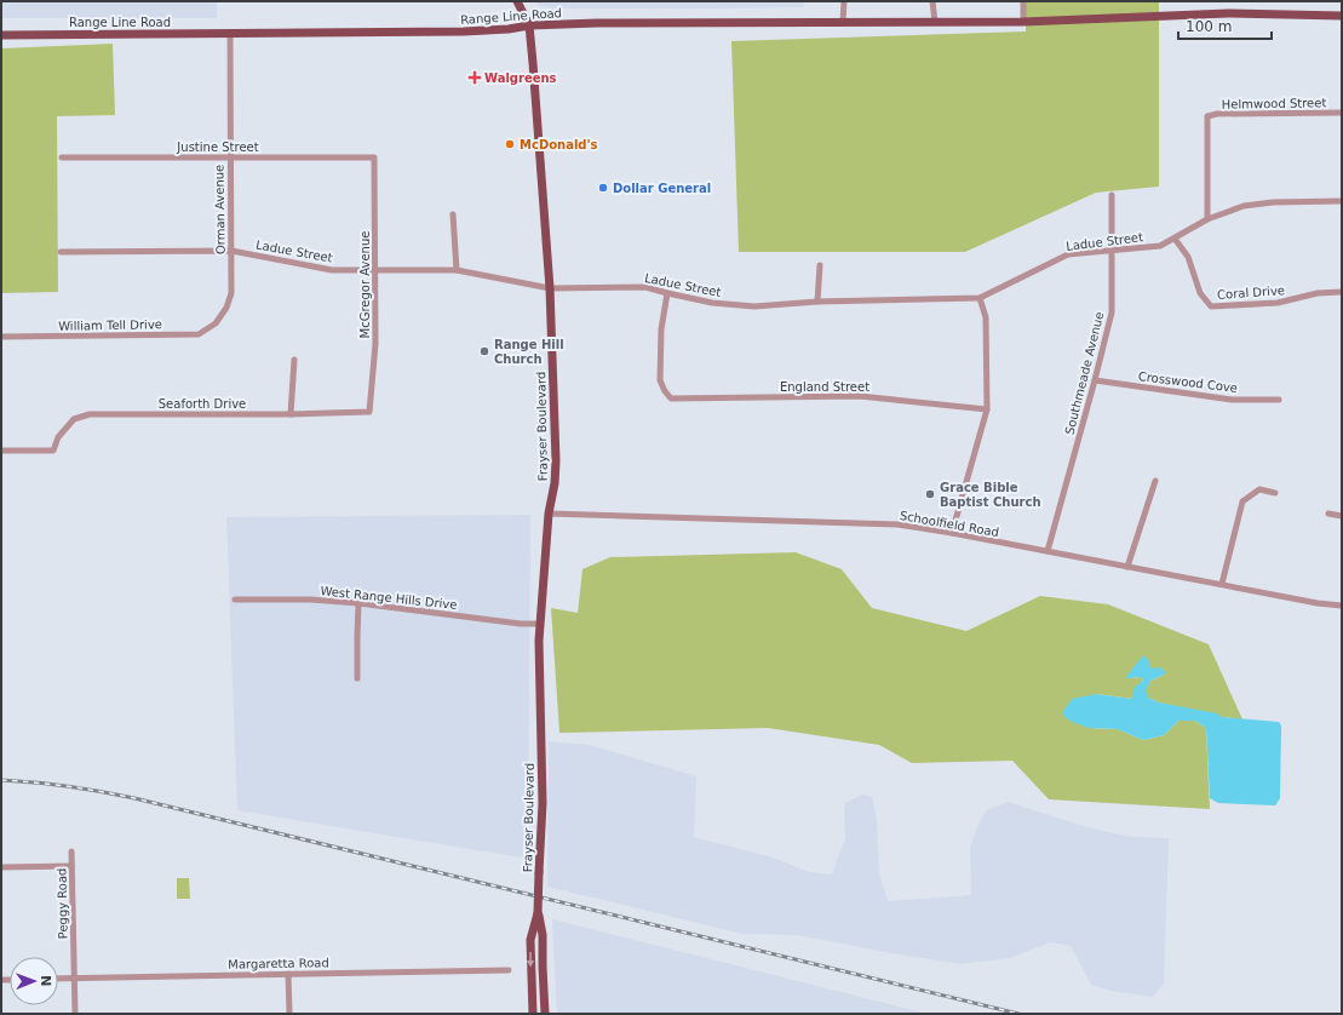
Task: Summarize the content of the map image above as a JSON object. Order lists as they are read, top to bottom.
{
  "streets": {
    "main road": ["Range Line Road", "Frayser Boulevard"],
    "street": [
      "Helmwood Street",
      "Justine Street",
      "Orman Avenue",
      "Ladue Street",
      "McGregor Avenue",
      "Coral Drive",
      "William Tell Drive",
      "Southmeade Avenue",
      "Crosswood Cove",
      "England Street",
      "Seaforth Drive",
      "Schoolfield Road",
      "West Range Hills Drive",
      "Peggy Road",
      "Margaretta Road"
    ]
  },
  "crossings": [
    ["Range Line Road", "Orman Avenue"],
    ["Range Line Road", "Frayser Boulevard"],
    ["Helmwood Street", "Ladue Street"],
    ["Justine Street", "Orman Avenue"],
    ["Justine Street", "McGregor Avenue"],
    ["Orman Avenue", "Ladue Street"],
    ["Orman Avenue", "William Tell Drive"],
    ["Ladue Street", "McGregor Avenue"],
    ["Ladue Street", "Coral Drive"],
    ["Ladue Street", "Southmeade Avenue"],
    ["Ladue Street", "England Street"],
    ["Ladue Street", "Frayser Boulevard"],
    ["McGregor Avenue", "Seaforth Drive"],
    ["Southmeade Avenue", "Crosswood Cove"],
    ["Southmeade Avenue", "Schoolfield Road"],
    ["Frayser Boulevard", "Schoolfield Road"],
    ["Frayser Boulevard", "West Range Hills Drive"],
    ["Peggy Road", "Margaretta Road"]
  ],
  "places": {
    "health": ["Walgreens"],
    "other": [
      "McDonald's",
      "Dollar General",
      "Range Hill Church",
      "Grace Bible Baptist Church"
    ]
  },
  "scale_bar": "100 m",
  "north": "right"
}
